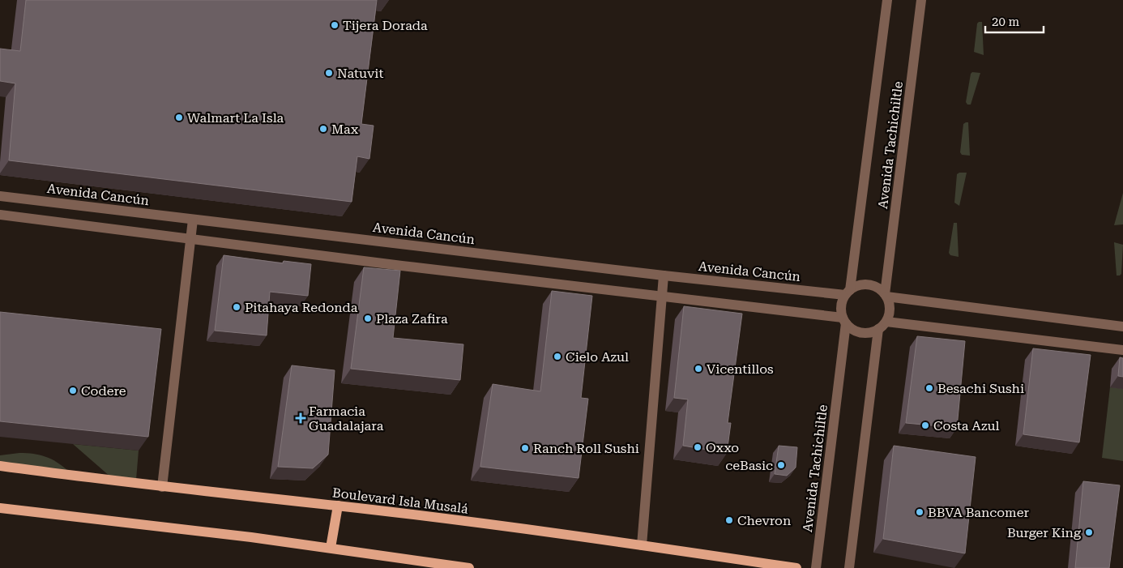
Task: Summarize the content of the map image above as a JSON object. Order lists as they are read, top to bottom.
{
  "streets": {
    "main road": ["Boulevard Isla Musalá"],
    "street": ["Avenida Tachichiltle", "Avenida Cancún"]
  },
  "crossings": [
    ["Avenida Tachichiltle", "Avenida Cancún"]
  ],
  "places": {
    "other": [
      "Tijera Dorada",
      "Natuvit",
      "Walmart La Isla",
      "Max",
      "Pitahaya Redonda",
      "Plaza Zafira",
      "Cielo Azul",
      "Vicentillos",
      "Besachi Sushi",
      "Codere",
      "Costa Azul",
      "Oxxo",
      "Ranch Roll Sushi",
      "ceBasic",
      "BBVA Bancomer",
      "Chevron",
      "Burger King"
    ],
    "health": ["Farmacia Guadalajara"]
  },
  "scale_bar": "20 m"
}
